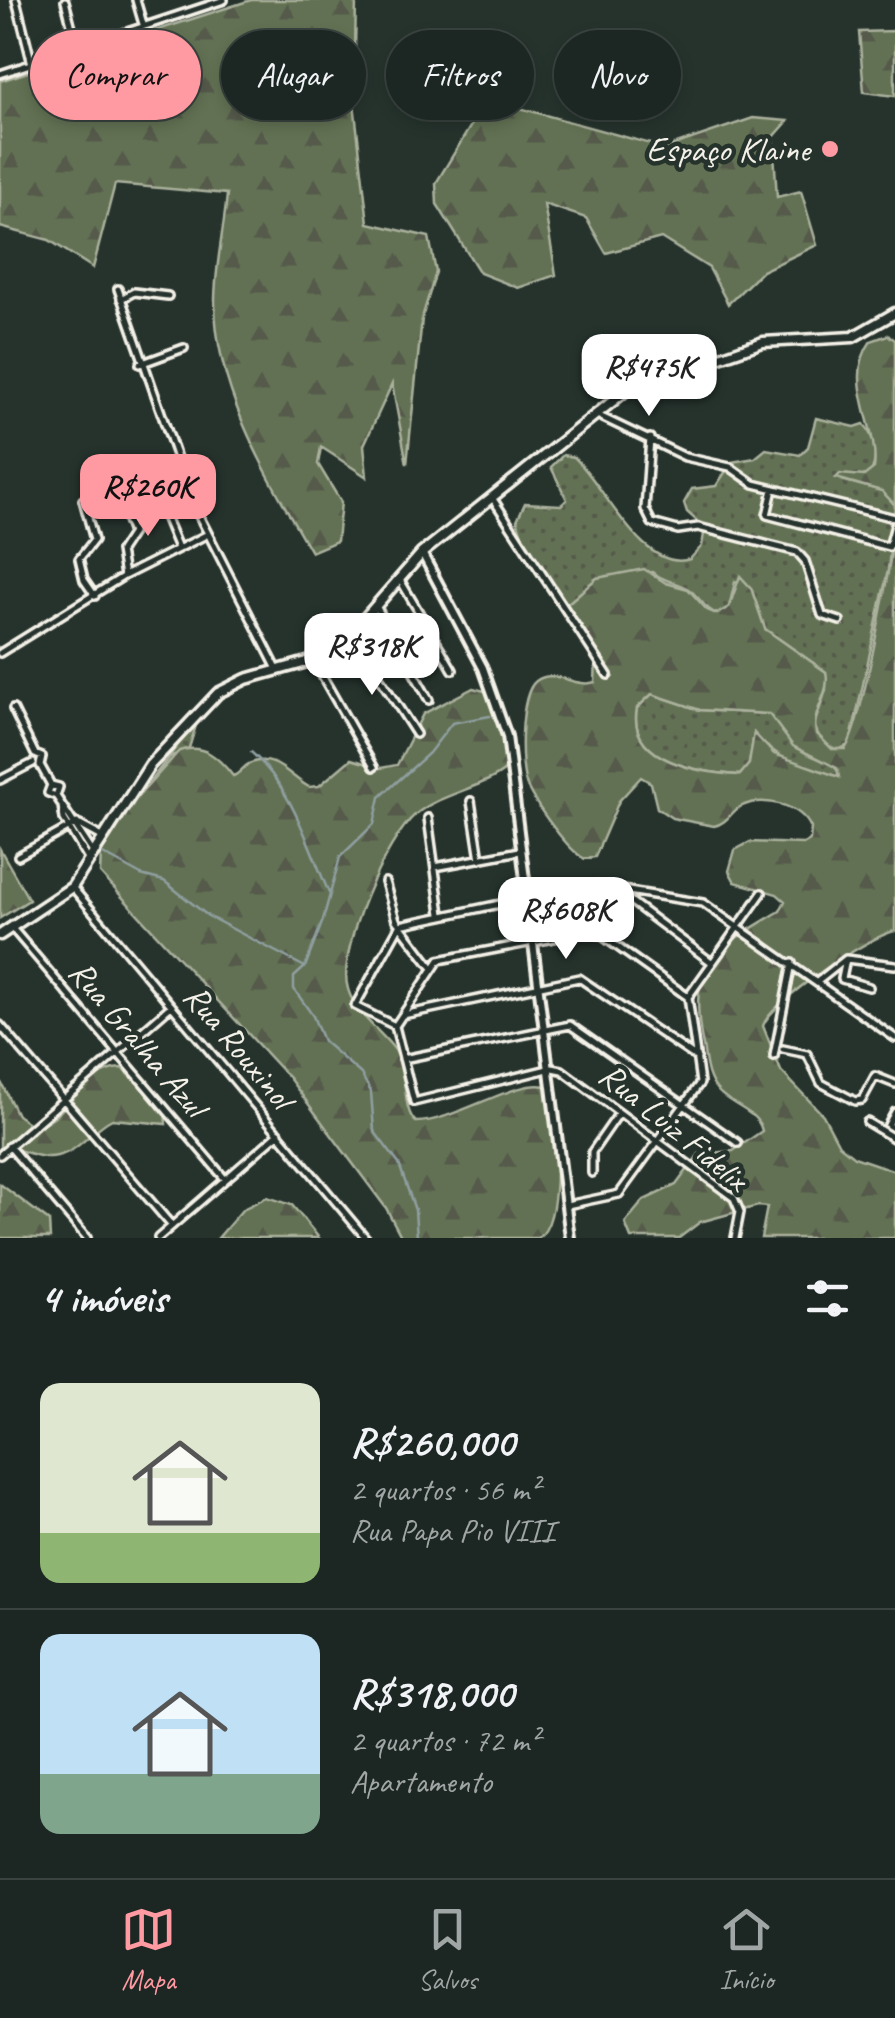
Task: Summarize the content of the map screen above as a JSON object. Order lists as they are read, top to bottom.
{
  "streets": {
    "street": ["Rua Gralha Azul", "Rua Rouxinol", "Rua Luiz Fidelix"]
  },
  "places": ["Espaço Klaine"],
  "page": {
    "chip": [
      "Comprar",
      "Alugar",
      "Filtros",
      "Novo"
    ],
    "price": [
      "R$475K",
      "R$260K",
      "R$318K",
      "R$608K"
    ],
    "heading": "4 imóveis",
    "list": [
      {
        "name": "R$260,000",
        "note": "2 quartos · 56 m² · Rua Papa Pio VIII"
      },
      {
        "name": "R$318,000",
        "note": "2 quartos · 72 m² · Apartamento"
      }
    ],
    "tabs": ["Mapa", "Salvos", "Início"]
  }
}
